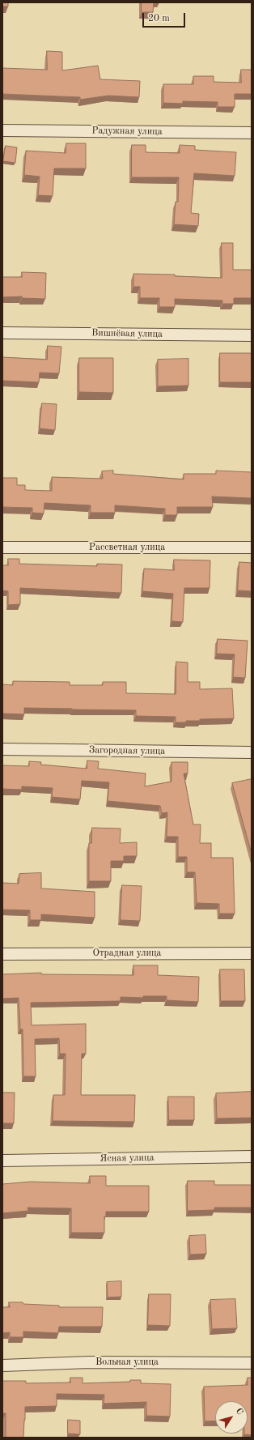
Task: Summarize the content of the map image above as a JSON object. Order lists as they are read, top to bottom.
{
  "streets": {
    "street": [
      "Радужная улица",
      "Вишнёвая улица",
      "Рассветная улица",
      "Загородная улица",
      "Отрадная улица",
      "Ясная улица",
      "Вольная улица"
    ]
  },
  "scale_bar": "20 m",
  "north": "top right"
}
